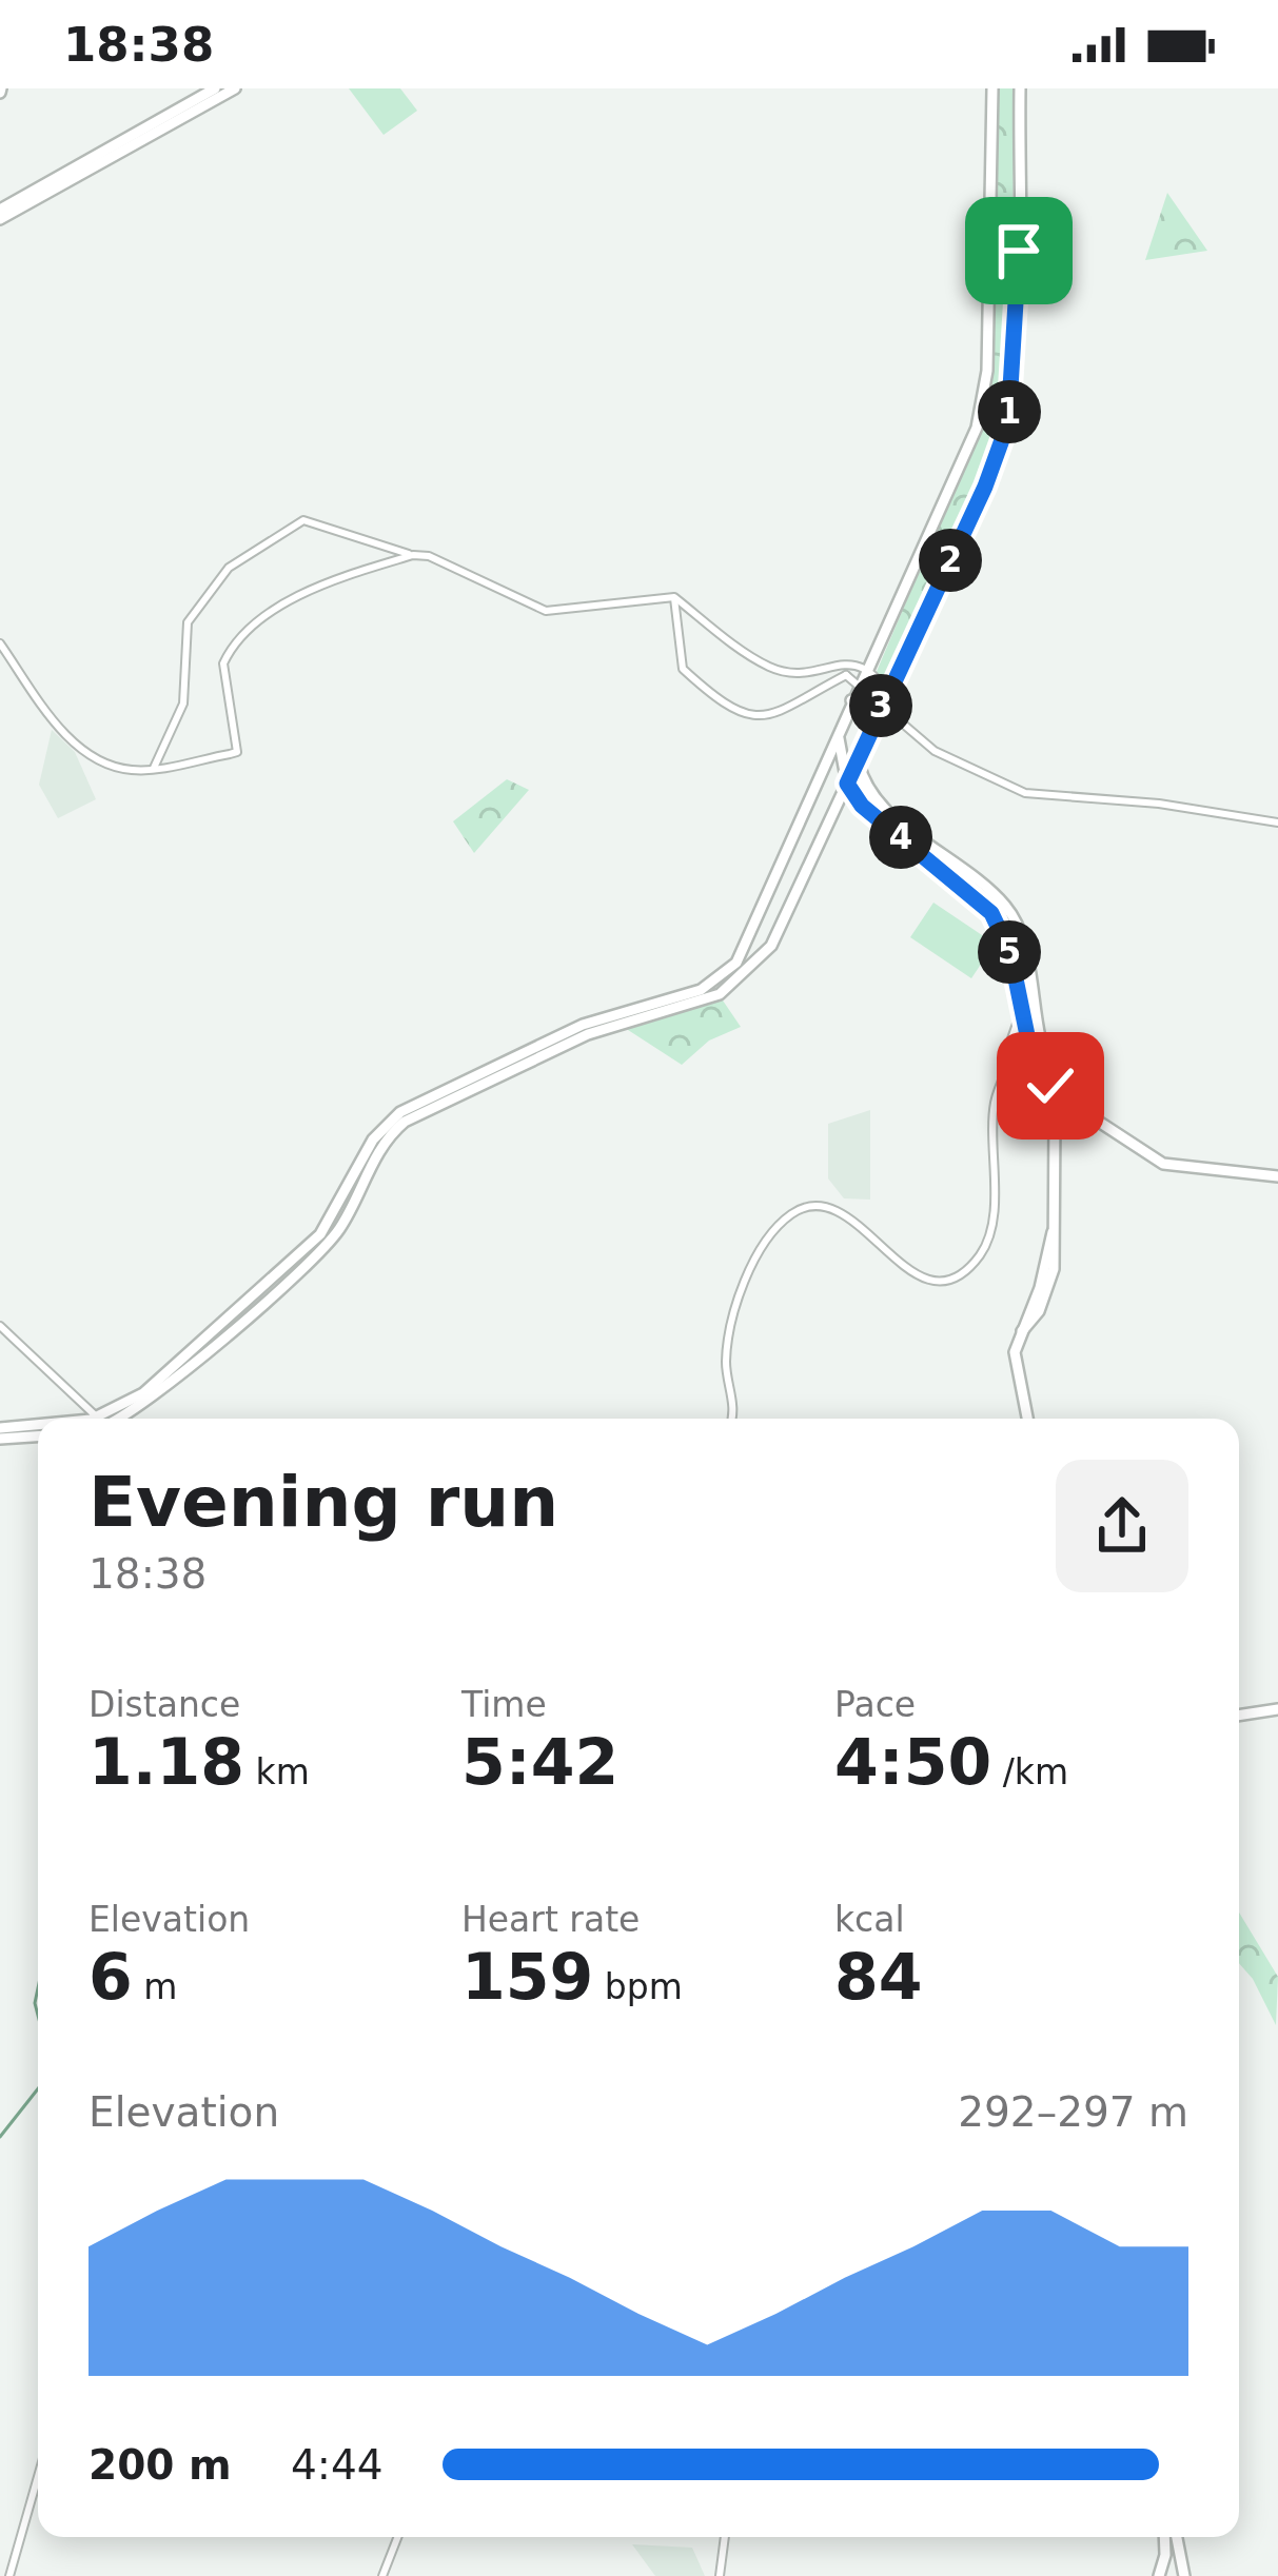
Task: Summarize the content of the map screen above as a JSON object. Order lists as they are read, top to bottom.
{
  "page": {
    "status": "18:38",
    "pins": [
      "1",
      "2",
      "3",
      "4",
      "5"
    ],
    "heading": ["Evening run", "18:38"],
    "stats": [
      ["Distance", "1.18 km"],
      ["Time", "5:42"],
      ["Pace", "4:50 /km"],
      ["Elevation", "6 m"],
      ["Heart rate", "159 bpm"],
      ["kcal", "84"]
    ],
    "chart": ["Elevation", "292–297 m"],
    "list": [
      {
        "name": "200 m",
        "note": "4:44"
      }
    ]
  }
}
